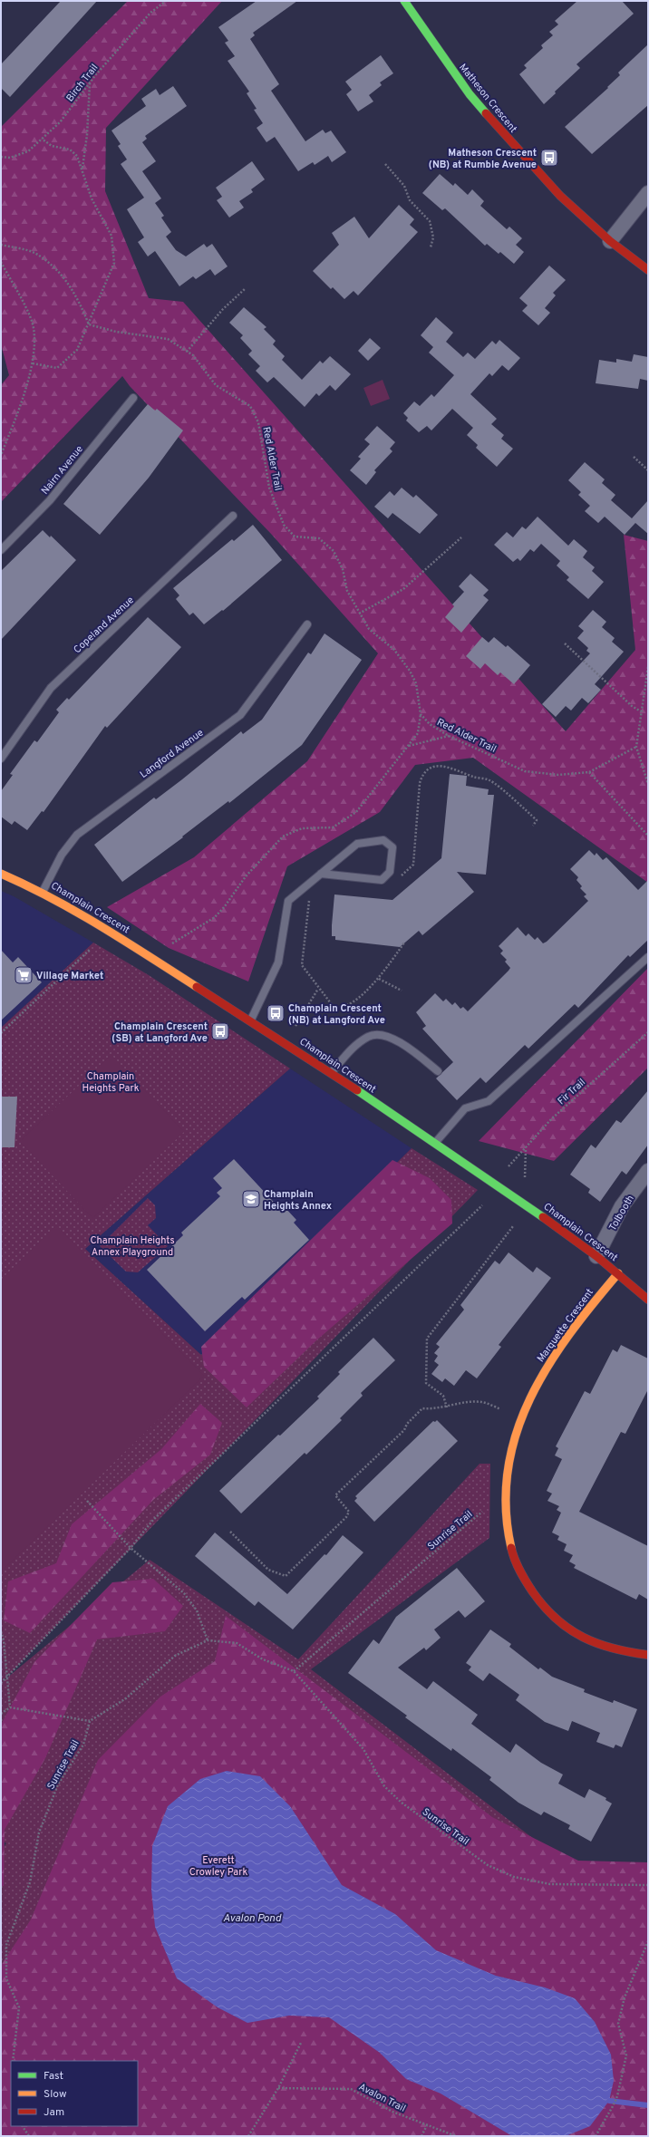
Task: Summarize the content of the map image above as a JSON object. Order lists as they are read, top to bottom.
{
  "streets": {
    "street": [
      "Matheson Crescent",
      "Champlain Crescent",
      "Tolbooth",
      "Marquette Crescent"
    ],
    "lane": ["Nairn Avenue", "Copeland Avenue", "Langford Avenue"],
    "path": [
      "Birch Trail",
      "Red Alder Trail",
      "Fir Trail",
      "Sunrise Trail",
      "Avalon Trail"
    ]
  },
  "crossings": [
    ["Langford Avenue", "Champlain Crescent"],
    ["Champlain Crescent", "Tolbooth"],
    ["Champlain Crescent", "Marquette Crescent"]
  ],
  "water": ["Avalon Pond"],
  "parks": ["Champlain Heights Park", "Champlain Heights Annex Playground", "Everett Crowley Park"],
  "places": {
    "bus stop": ["Matheson Crescent (NB) at Rumble Avenue", "Champlain Crescent (NB) at Langford Ave", "Champlain Crescent (SB) at Langford Ave"],
    "supermarket": ["Village Market"],
    "school or university": ["Champlain Heights Annex"]
  },
  "legend": ["Fast", "Slow", "Jam"]
}
